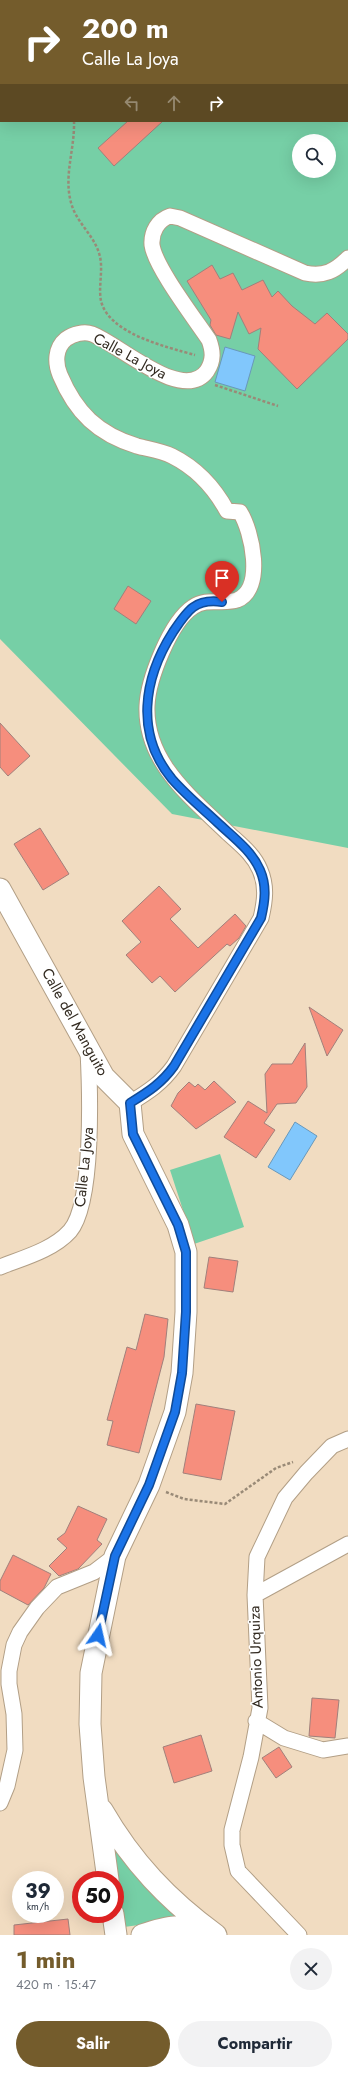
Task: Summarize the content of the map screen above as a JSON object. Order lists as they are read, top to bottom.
{
  "streets": {
    "main road": ["Calle del Manguito"],
    "street": ["Calle La Joya", "Antonio Urquiza"]
  },
  "crossings": [
    ["Calle La Joya", "Calle del Manguito"]
  ],
  "page": {
    "turn": ["200 m", "Calle La Joya"],
    "speed": "39 km/h",
    "limit": "50",
    "heading": ["1 min", "420 m · 15:47"],
    "buttons": ["Salir", "Compartir"]
  }
}
